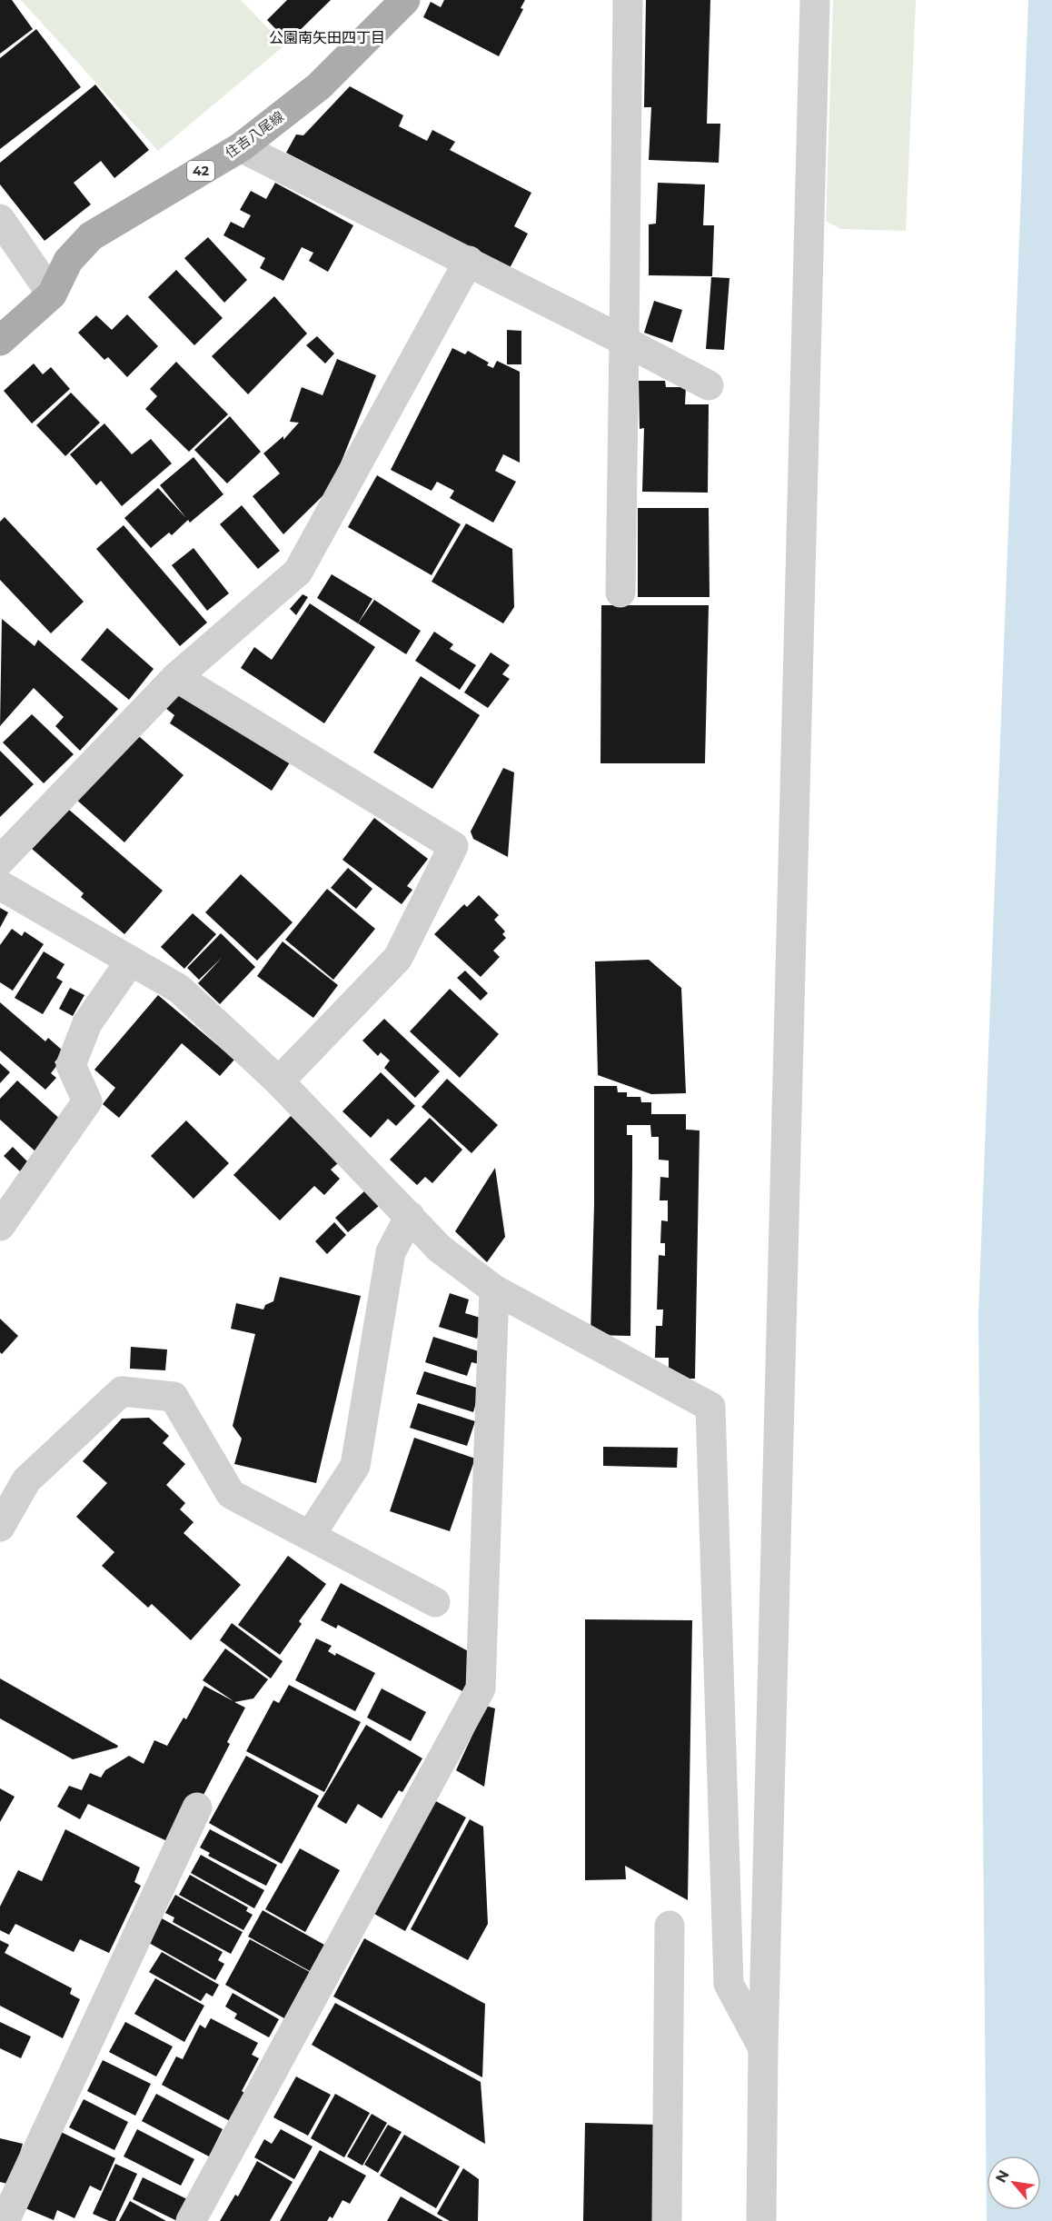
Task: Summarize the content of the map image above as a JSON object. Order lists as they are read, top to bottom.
{
  "streets": {
    "main road": ["住吉八尾線", "42"]
  },
  "districts": ["公園南矢田四丁目"],
  "north": "top left"
}
